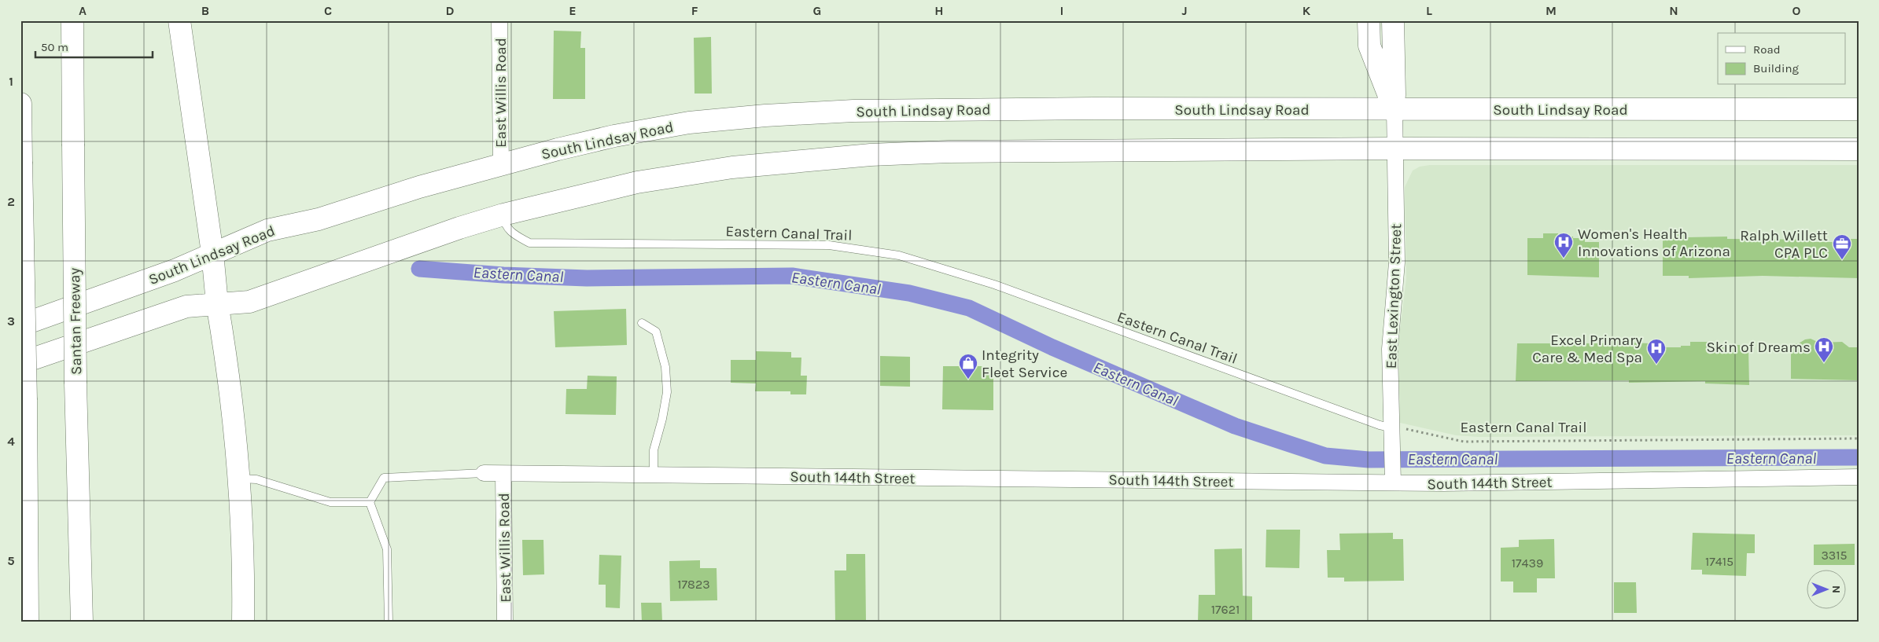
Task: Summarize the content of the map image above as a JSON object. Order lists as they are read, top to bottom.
{
  "streets": {
    "main road": ["South Lindsay Road", "Santan Freeway"],
    "street": ["East Willis Road", "East Lexington Street", "South 144th Street"],
    "lane": ["Eastern Canal Trail"]
  },
  "crossings": [
    ["East Willis Road", "South Lindsay Road"],
    ["East Willis Road", "South 144th Street"],
    ["South Lindsay Road", "East Lexington Street"],
    ["Eastern Canal Trail", "East Lexington Street"],
    ["East Lexington Street", "South 144th Street"]
  ],
  "water": ["Eastern Canal"],
  "places": {
    "hospital": ["Women's Health Innovations of Arizona", "Skin of Dreams", "Excel Primary Care & Med Spa"],
    "office": ["Ralph Willett CPA PLC"],
    "shop": ["Integrity Fleet Service"]
  },
  "house_numbers": [
    "3315",
    "17415",
    "17439",
    "17823",
    "17621"
  ],
  "legend": ["Road", "Building"],
  "scale_bar": "50 m",
  "north": "right",
  "grid": {
    "columns": [
      "A",
      "B",
      "C",
      "D",
      "E",
      "F",
      "G",
      "H",
      "I",
      "J",
      "K",
      "L",
      "M",
      "N",
      "O"
    ],
    "rows": [
      "1",
      "2",
      "3",
      "4",
      "5"
    ]
  }
}
